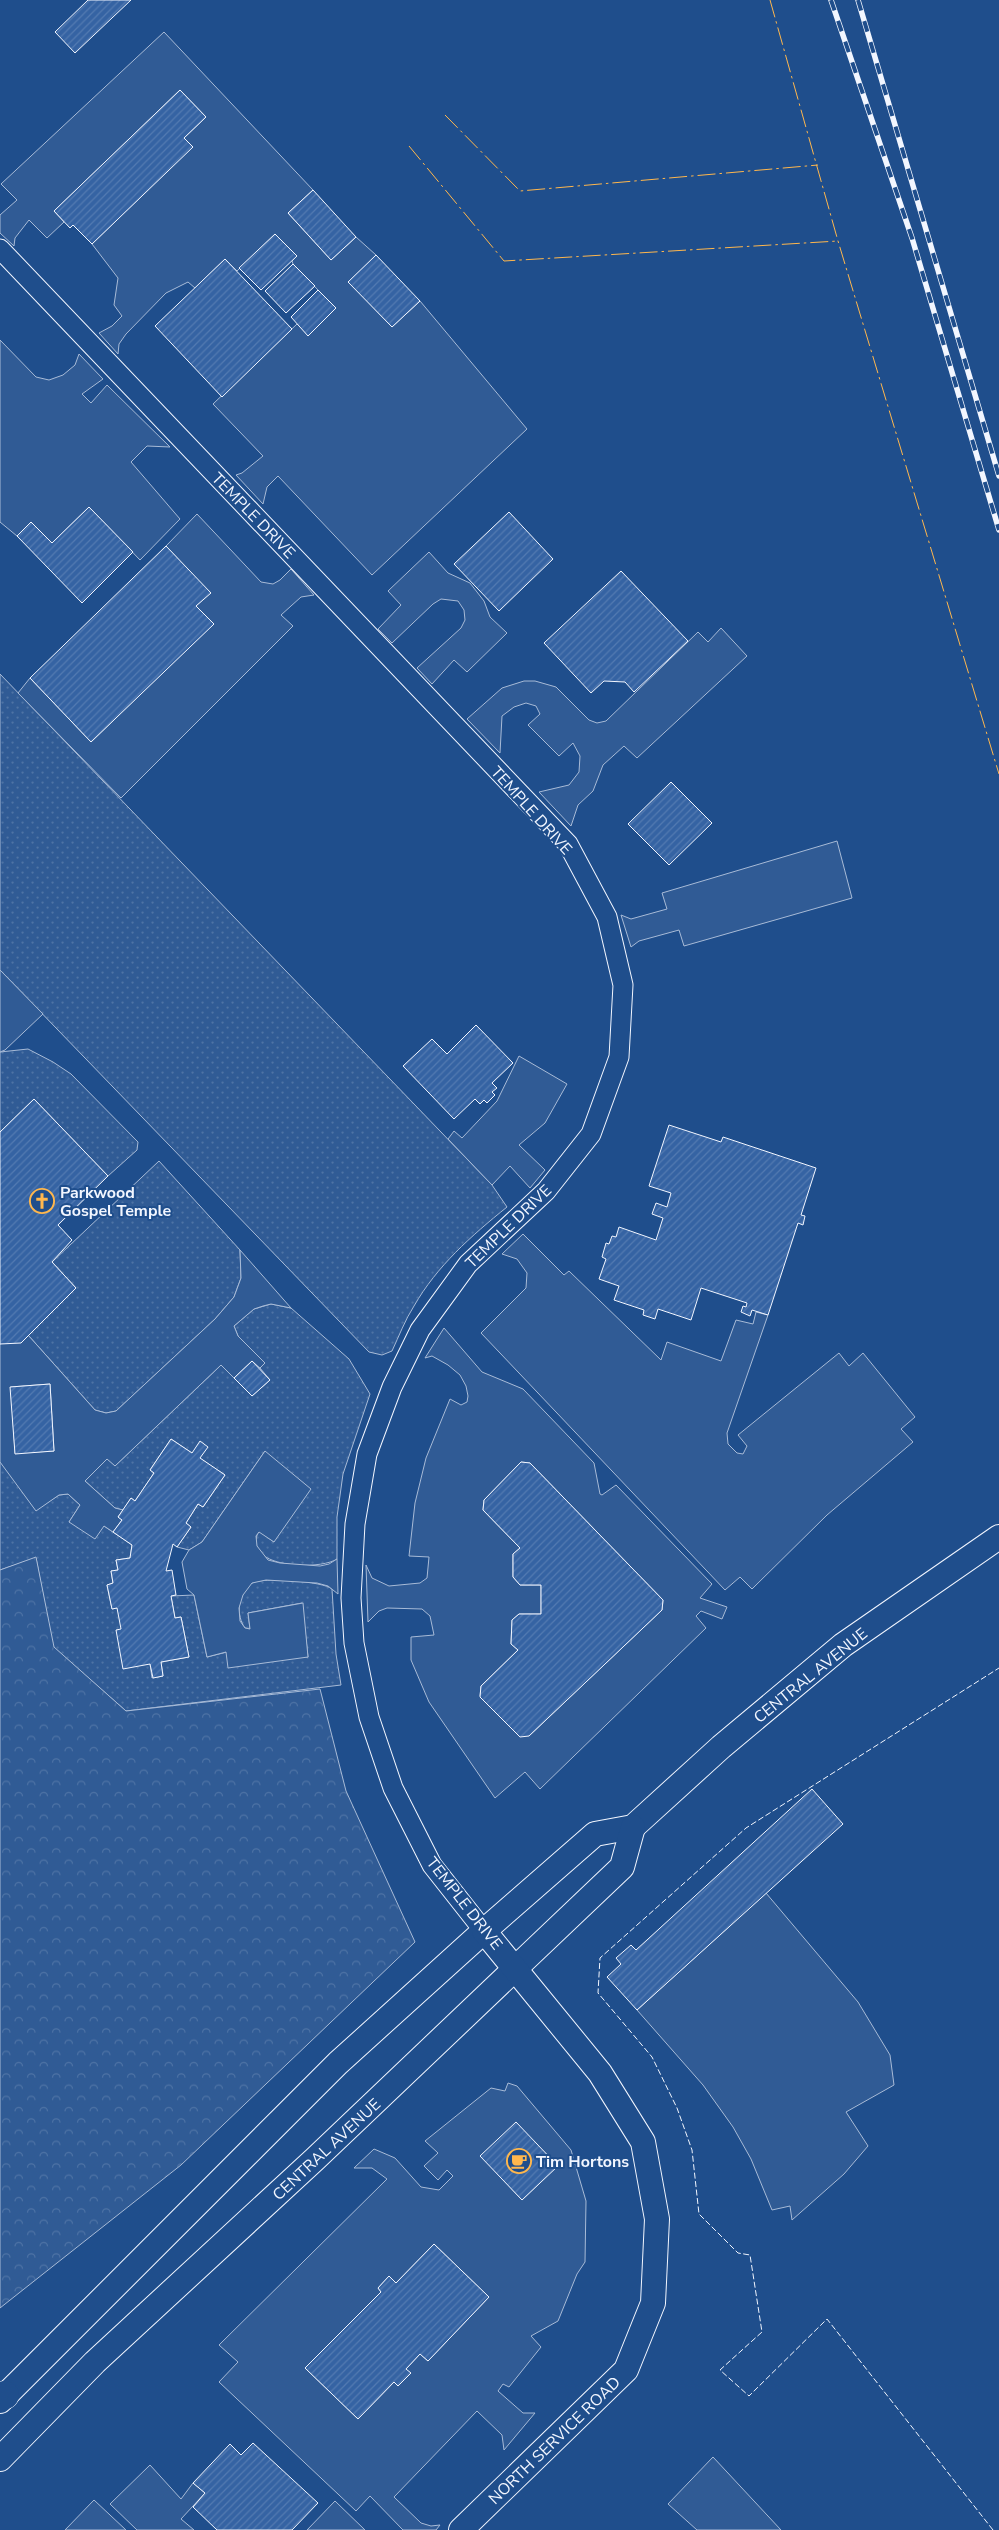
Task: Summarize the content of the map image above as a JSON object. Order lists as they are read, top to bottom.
{
  "streets": {
    "street": ["TEMPLE DRIVE", "CENTRAL AVENUE", "NORTH SERVICE ROAD"]
  },
  "crossings": [
    ["TEMPLE DRIVE", "CENTRAL AVENUE"],
    ["TEMPLE DRIVE", "NORTH SERVICE ROAD"],
    ["CENTRAL AVENUE", "NORTH SERVICE ROAD"]
  ],
  "places": {
    "church": ["Parkwood Gospel Temple"],
    "cafe": ["Tim Hortons"]
  }
}
